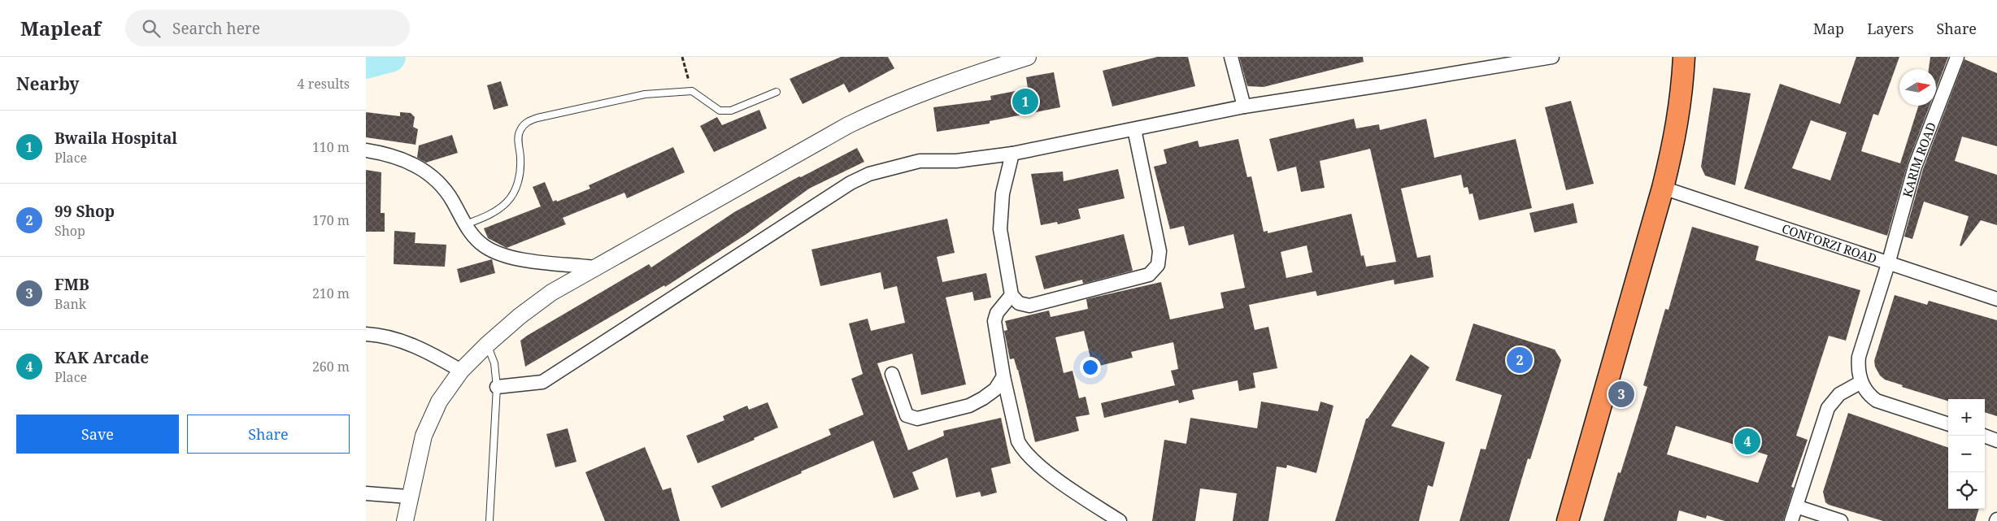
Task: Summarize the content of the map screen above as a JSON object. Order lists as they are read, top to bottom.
{
  "streets": {
    "street": ["KARIM ROAD", "CONFORZI ROAD"]
  },
  "crossings": [
    ["KARIM ROAD", "CONFORZI ROAD"]
  ],
  "north": "right",
  "page": {
    "header": "Mapleaf",
    "search": "Search here",
    "nav": ["Map", "Layers", "Share"],
    "heading": ["Nearby", "4 results"],
    "pins": [
      "1",
      "2",
      "3",
      "4"
    ],
    "list": [
      {
        "mark": "1",
        "name": "Bwaila Hospital",
        "note": "Place",
        "value": "110 m"
      },
      {
        "mark": "2",
        "name": "99 Shop",
        "note": "Shop",
        "value": "170 m"
      },
      {
        "mark": "3",
        "name": "FMB",
        "note": "Bank",
        "value": "210 m"
      },
      {
        "mark": "4",
        "name": "KAK Arcade",
        "note": "Place",
        "value": "260 m"
      }
    ],
    "map_buttons": ["+", "−"],
    "buttons": ["Save", "Share"]
  }
}
